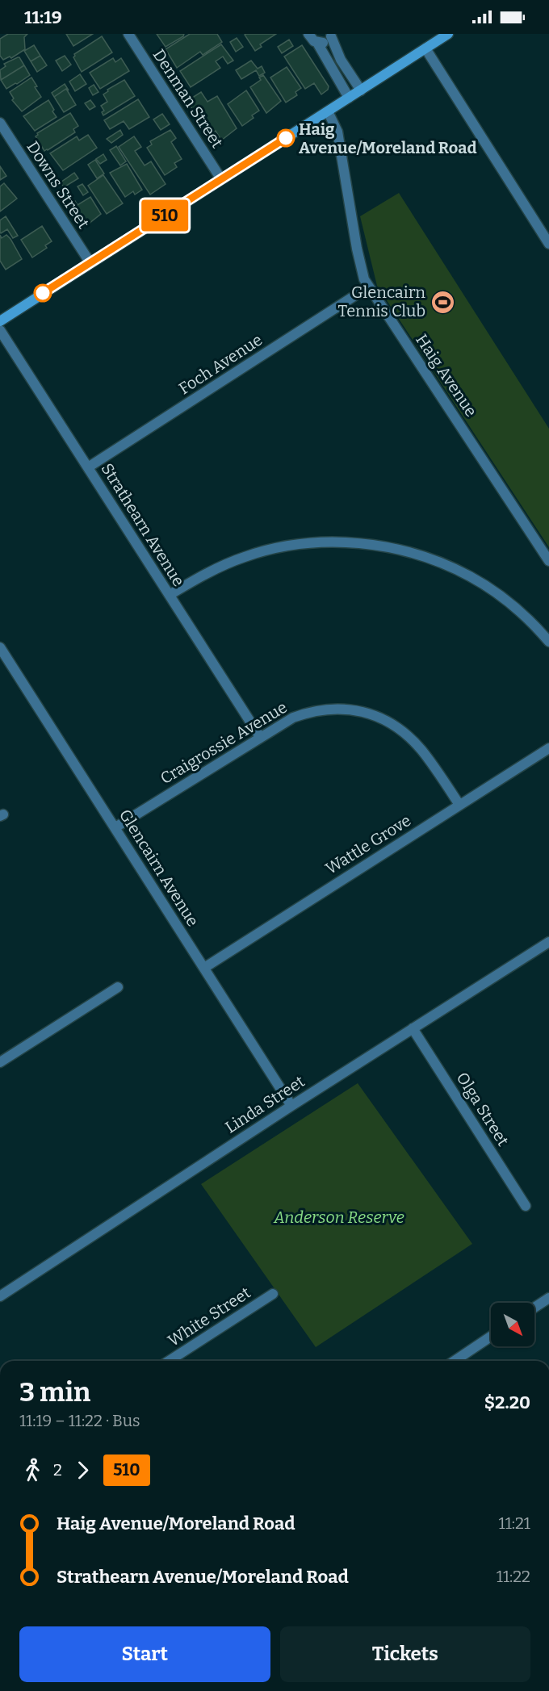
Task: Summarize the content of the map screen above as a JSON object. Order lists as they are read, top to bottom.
{
  "streets": {
    "street": [
      "Denman Street",
      "Downs Street",
      "Foch Avenue",
      "Haig Avenue",
      "Strathearn Avenue",
      "Craigrossie Avenue",
      "Wattle Grove",
      "Glencairn Avenue",
      "Linda Street",
      "Olga Street",
      "White Street"
    ]
  },
  "crossings": [
    ["Foch Avenue", "Haig Avenue"],
    ["Foch Avenue", "Strathearn Avenue"],
    ["Strathearn Avenue", "Craigrossie Avenue"],
    ["Craigrossie Avenue", "Wattle Grove"],
    ["Craigrossie Avenue", "Glencairn Avenue"],
    ["Wattle Grove", "Glencairn Avenue"],
    ["Glencairn Avenue", "Linda Street"],
    ["Linda Street", "Olga Street"]
  ],
  "parks": ["Anderson Reserve"],
  "places": {
    "other": ["Haig Avenue/Moreland Road"],
    "sports": ["Glencairn Tennis Club"]
  },
  "lines": ["bus line 510"],
  "north": "bottom right",
  "page": {
    "status": "11:19",
    "on_map": "510",
    "heading": ["3 min", "11:19 – 11:22 · Bus", "$2.20"],
    "legs": ["2", "510"],
    "list": [
      {
        "name": "Haig Avenue/Moreland Road",
        "value": "11:21"
      },
      {
        "name": "Strathearn Avenue/Moreland Road",
        "value": "11:22"
      }
    ],
    "buttons": ["Start", "Tickets"]
  }
}
